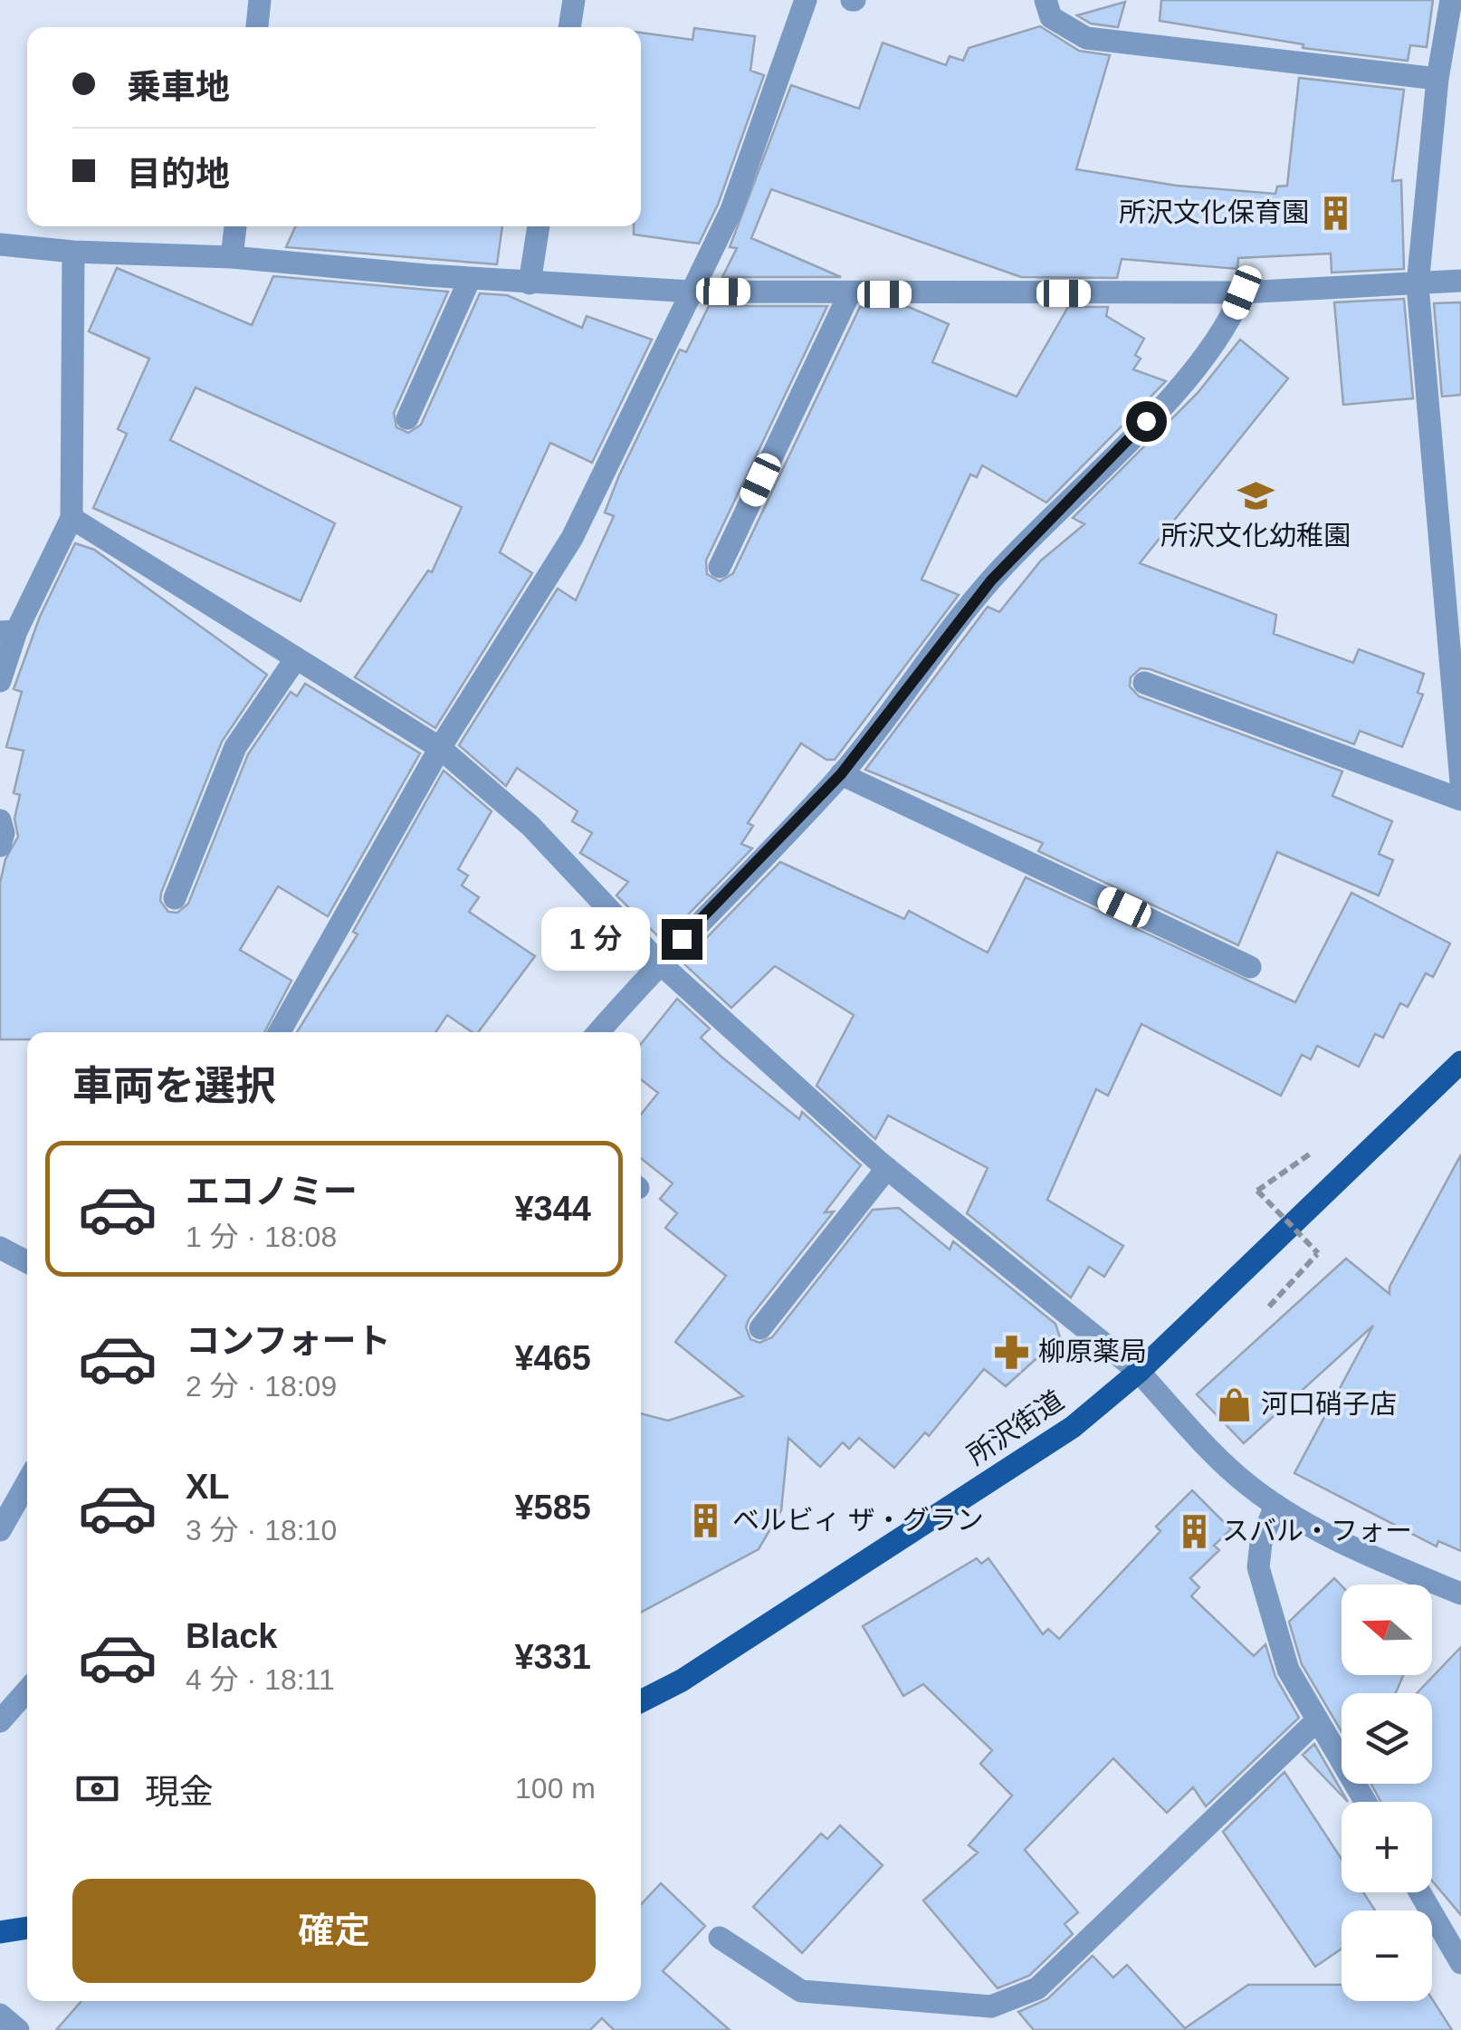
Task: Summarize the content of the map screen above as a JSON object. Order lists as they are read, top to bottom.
{
  "streets": {
    "main road": ["所沢街道"]
  },
  "places": {
    "building": ["所沢文化保育園", "ベルビィ ザ・グラン", "スバル・フォー"],
    "school or university": ["所沢文化幼稚園"],
    "pharmacy": ["柳原薬局"],
    "shop": ["河口硝子店"]
  },
  "north": "left",
  "page": {
    "banner": ["乗車地", "目的地"],
    "bubble": "1 分",
    "heading": "車両を選択",
    "list": [
      {
        "name": "エコノミー",
        "note": "1 分 · 18:08",
        "value": "¥344"
      },
      {
        "name": "コンフォート",
        "note": "2 分 · 18:09",
        "value": "¥465"
      },
      {
        "name": "XL",
        "note": "3 分 · 18:10",
        "value": "¥585"
      },
      {
        "name": "Black",
        "note": "4 分 · 18:11",
        "value": "¥331"
      }
    ],
    "map_buttons": ["+", "−"],
    "pay": ["現金", "100 m"],
    "buttons": "確定"
  }
}
